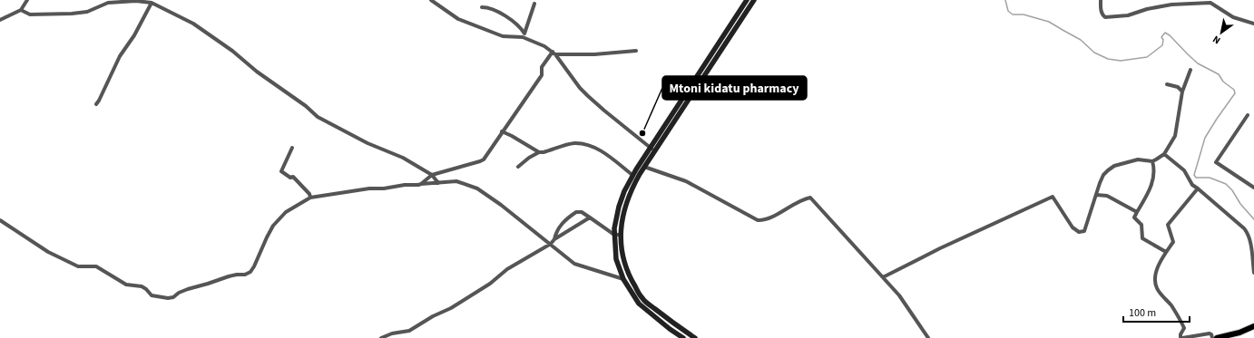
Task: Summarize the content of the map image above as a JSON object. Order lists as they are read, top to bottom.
{
  "places": ["Mtoni kidatu pharmacy"],
  "scale_bar": "100 m",
  "north": "bottom left"
}
